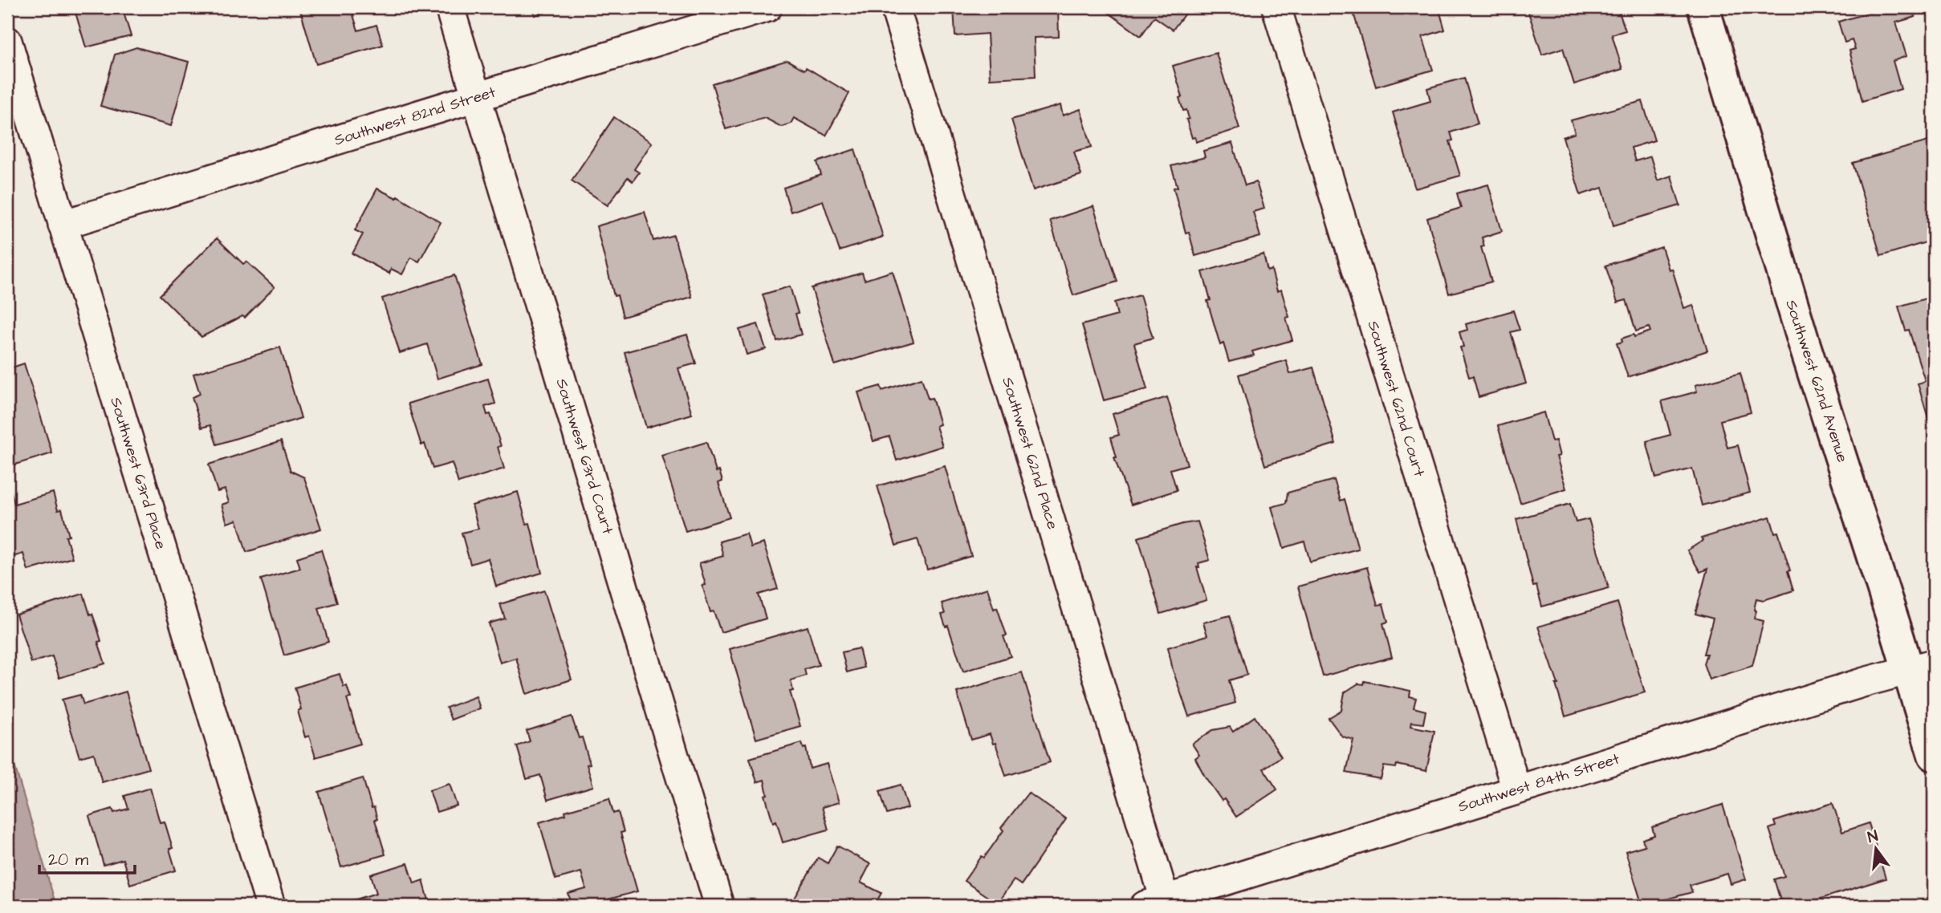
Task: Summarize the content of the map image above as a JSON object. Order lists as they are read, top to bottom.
{
  "streets": {
    "street": [
      "Southwest 82nd Street",
      "Southwest 62nd Avenue",
      "Southwest 62nd Court",
      "Southwest 62nd Place",
      "Southwest 63rd Court",
      "Southwest 63rd Place",
      "Southwest 84th Street"
    ]
  },
  "crossings": [
    ["Southwest 82nd Street", "Southwest 63rd Court"],
    ["Southwest 82nd Street", "Southwest 63rd Place"],
    ["Southwest 62nd Avenue", "Southwest 84th Street"],
    ["Southwest 62nd Court", "Southwest 84th Street"],
    ["Southwest 62nd Place", "Southwest 84th Street"]
  ],
  "scale_bar": "20 m",
  "north": "top"
}
